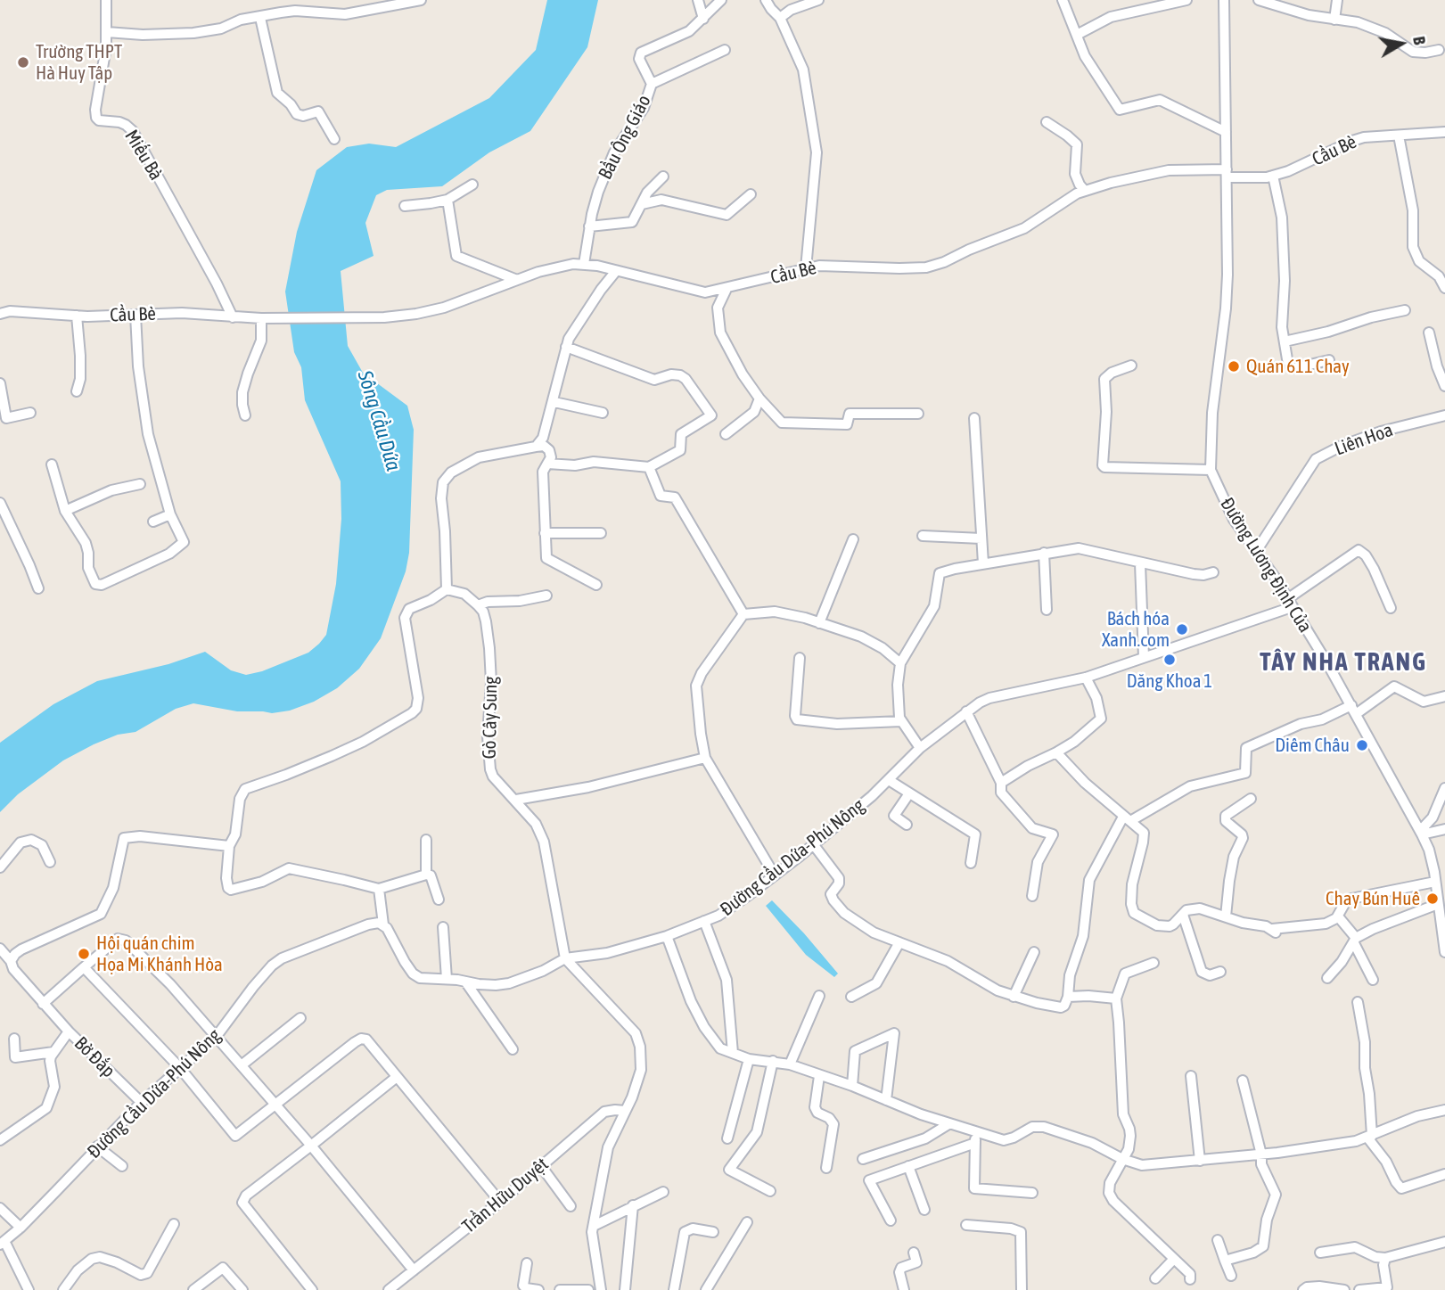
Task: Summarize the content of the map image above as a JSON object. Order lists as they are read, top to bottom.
{
  "streets": {
    "street": [
      "Bầu Ông Giáo",
      "Cầu Bè",
      "Miếu Bà",
      "Liên Hoa",
      "Đường Lương Định Của",
      "Gò Cây Sung",
      "Đường Cầu Dứa-Phú Nông",
      "Bờ Đắp",
      "Trần Hữu Duyệt"
    ]
  },
  "crossings": [
    ["Bầu Ông Giáo", "Cầu Bè"],
    ["Cầu Bè", "Miếu Bà"],
    ["Cầu Bè", "Đường Lương Định Của"],
    ["Liên Hoa", "Đường Lương Định Của"],
    ["Đường Lương Định Của", "Đường Cầu Dứa-Phú Nông"],
    ["Gò Cây Sung", "Đường Cầu Dứa-Phú Nông"],
    ["Đường Cầu Dứa-Phú Nông", "Bờ Đắp"]
  ],
  "districts": ["TÂY NHA TRANG"],
  "water": ["Sông Cầu Dứa"],
  "places": [
    "Trường THPT Hà Huy Tập",
    "Quán 611 Chay",
    "Bách hóa Xanh.com",
    "Dăng Khoa 1",
    "Diêm Châu",
    "Chay Bún Huê",
    "Hội quán chim Họa Mi Khánh Hòa"
  ],
  "north": "right"
}
